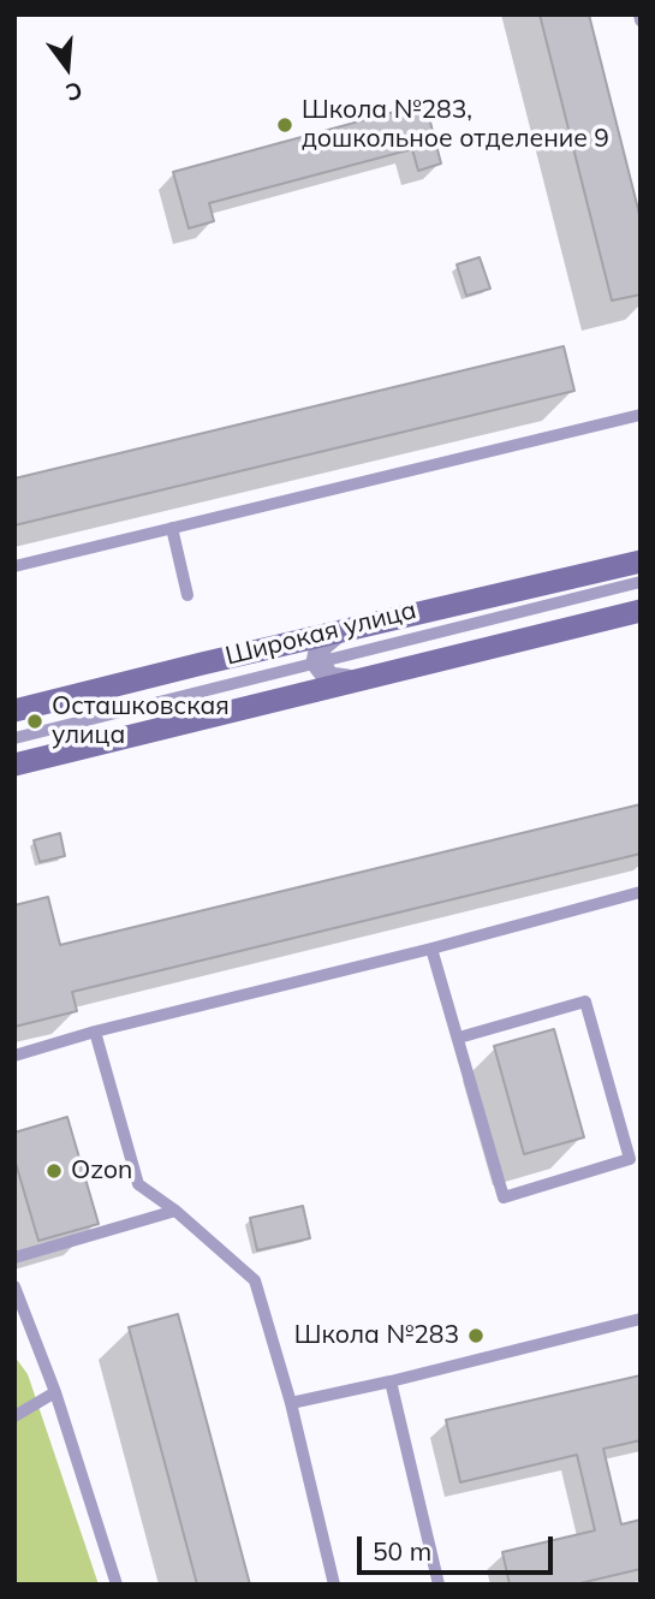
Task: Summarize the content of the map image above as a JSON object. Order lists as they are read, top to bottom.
{
  "streets": {
    "main road": ["Широкая улица"]
  },
  "places": [
    "Школа №283, дошкольное отделение 9",
    "Осташковская улица",
    "Ozon",
    "Школа №283"
  ],
  "scale_bar": "50 m",
  "north": "bottom"
}
